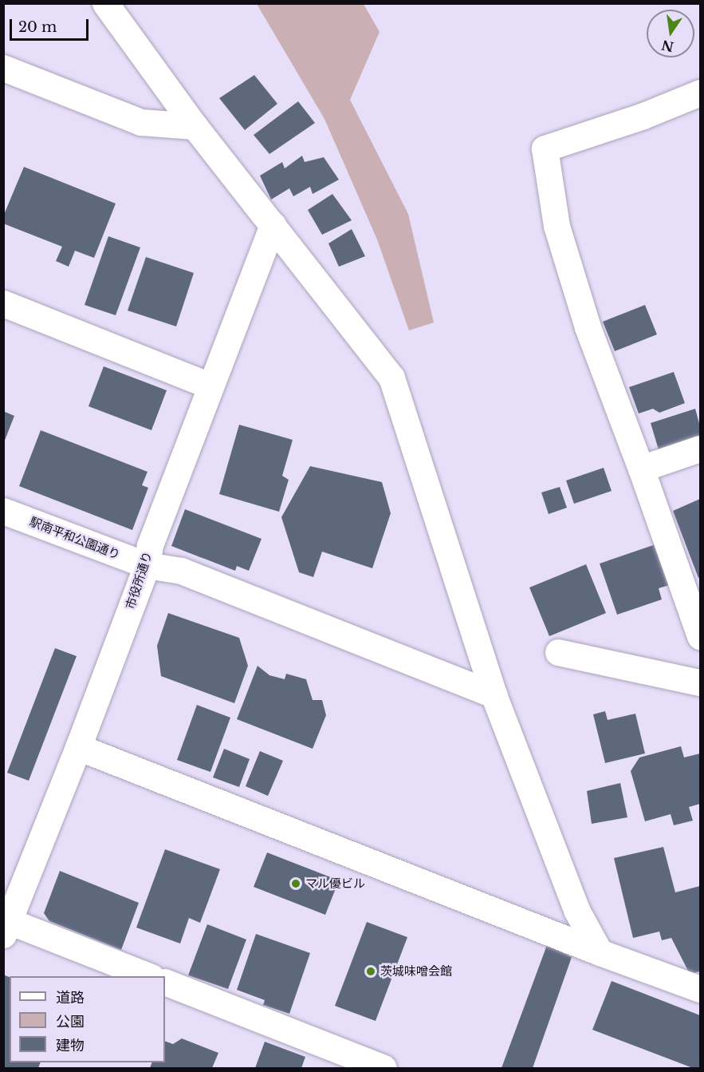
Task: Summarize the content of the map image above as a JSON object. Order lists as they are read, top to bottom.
{
  "streets": {
    "street": ["駅南平和公園通り", "市役所通り"]
  },
  "crossings": [
    ["駅南平和公園通り", "市役所通り"]
  ],
  "places": ["マル優ビル", "茨城味噌会館"],
  "legend": ["道路", "公園", "建物"],
  "scale_bar": "20 m",
  "north": "bottom"
}
